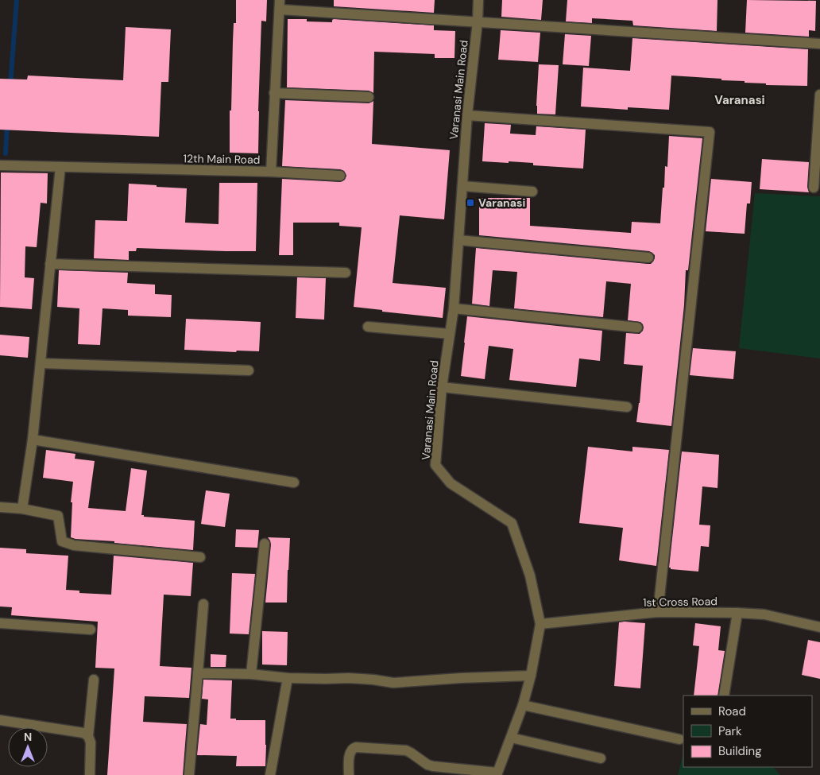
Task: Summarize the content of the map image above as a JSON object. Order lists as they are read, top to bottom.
{
  "streets": {
    "street": ["Varanasi Main Road", "12th Main Road", "1st Cross Road"]
  },
  "crossings": [
    ["Varanasi Main Road", "1st Cross Road"]
  ],
  "districts": ["Varanasi"],
  "places": {
    "transit": ["Varanasi"]
  },
  "legend": ["Road", "Park", "Building"],
  "north": "top"
}
